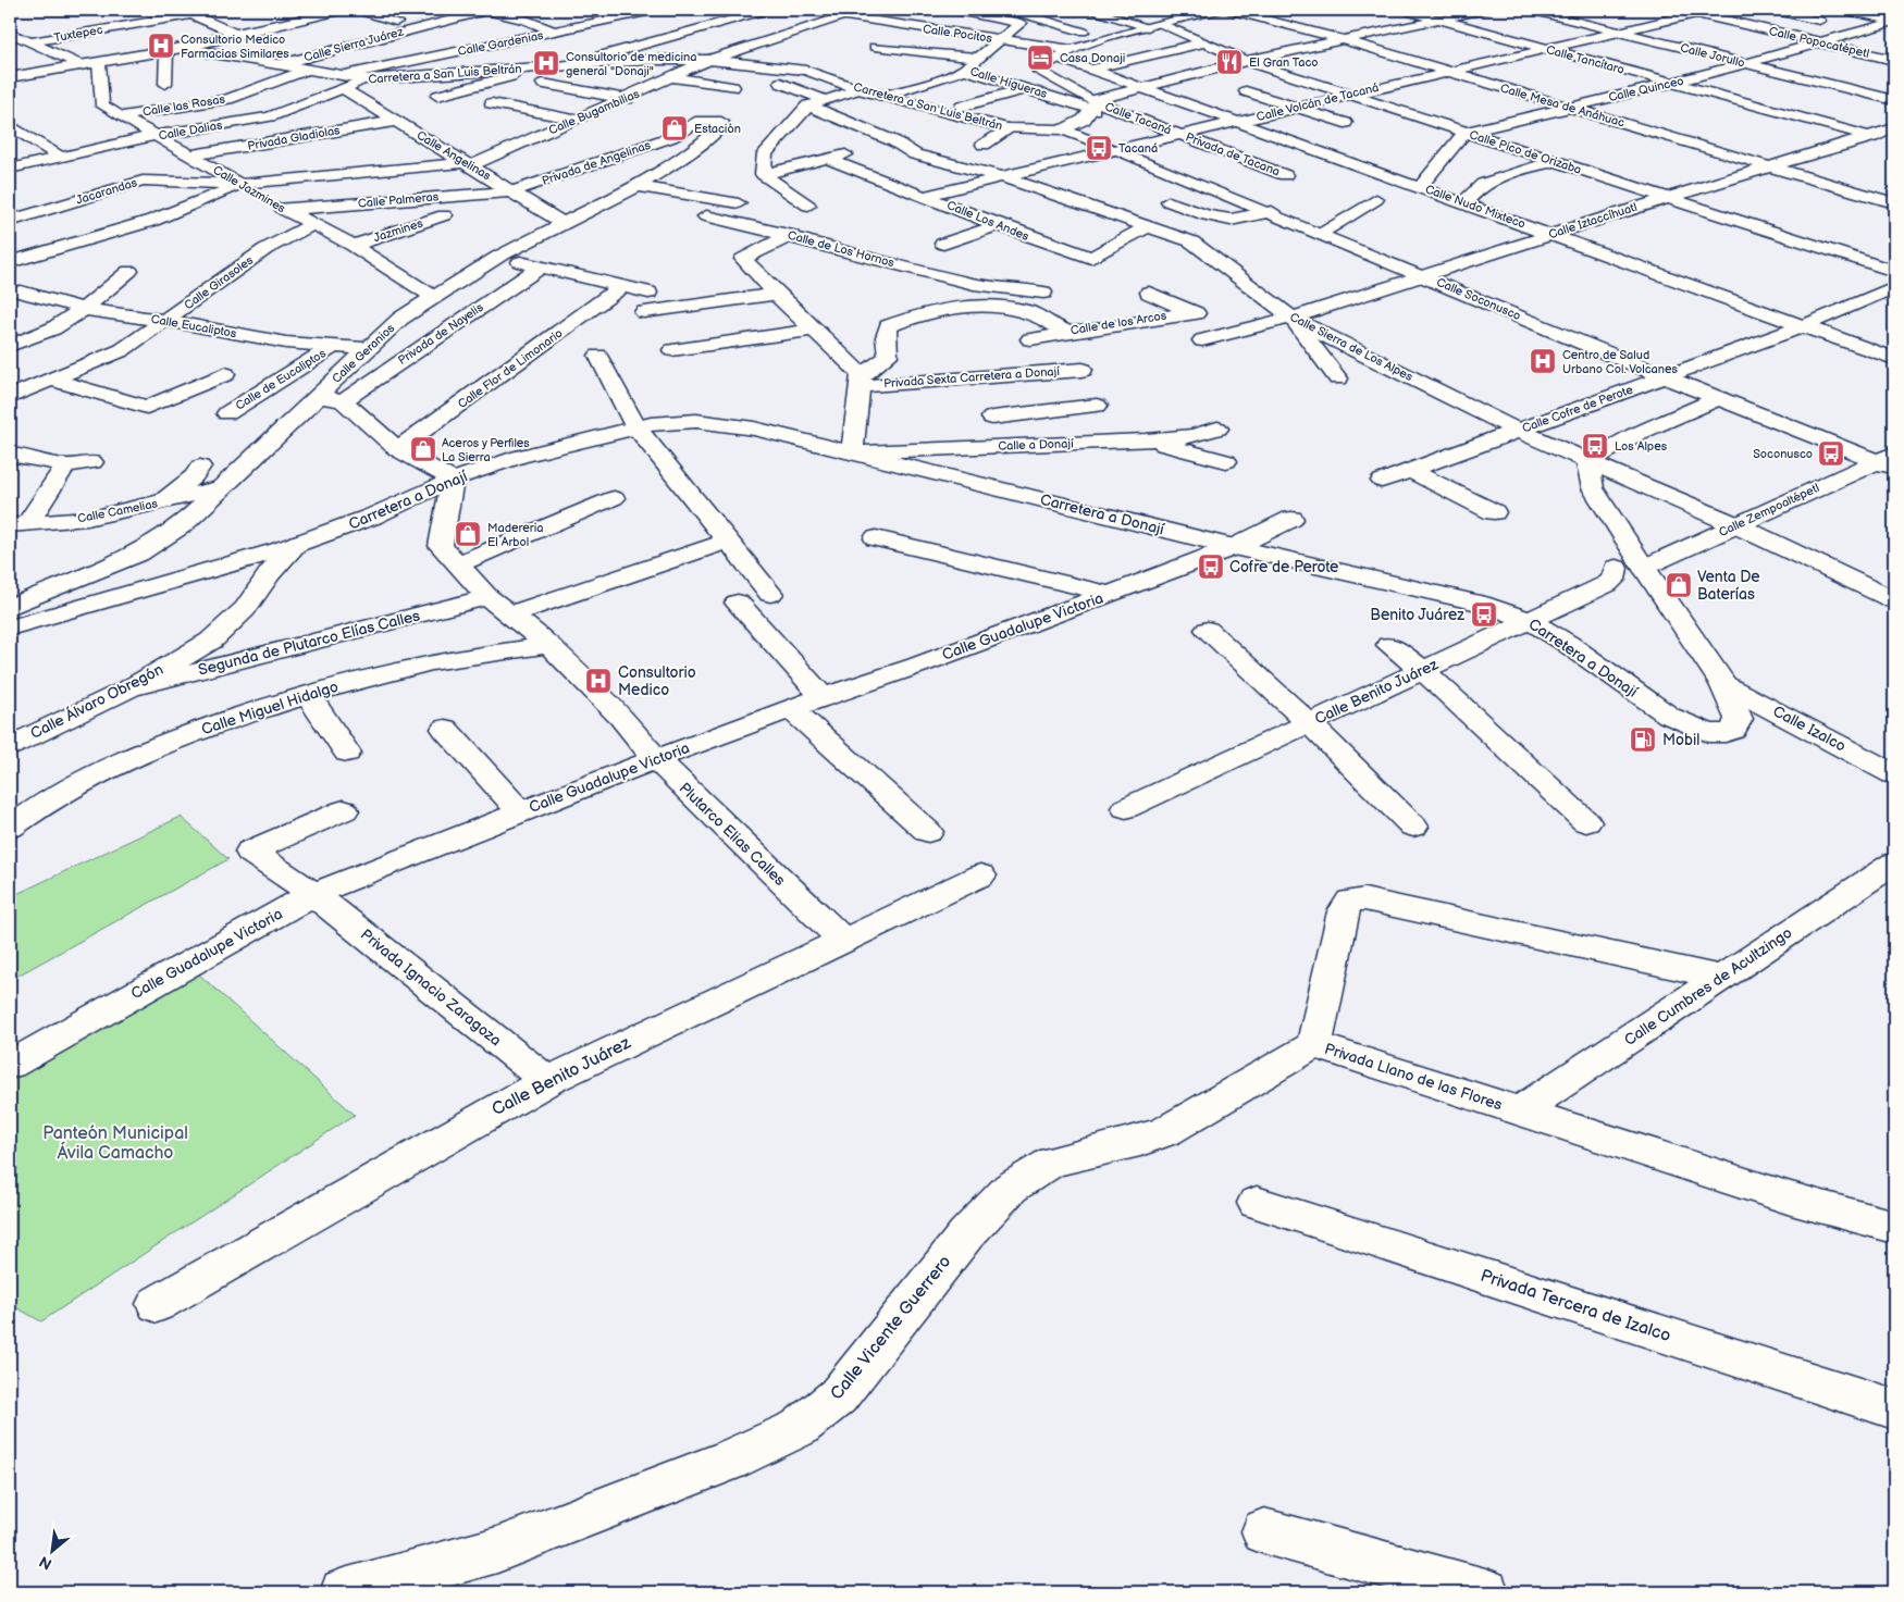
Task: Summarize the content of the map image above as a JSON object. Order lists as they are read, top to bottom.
{
  "streets": {
    "street": [
      "Tuxtepec",
      "Calle Pocitos",
      "Calle Popocatépetl",
      "Calle Gardenias",
      "Calle Sierra Juárez",
      "Calle Jorullo",
      "Calle Tancítaro",
      "Carretera a San Luis Beltrán",
      "Calle Higueras",
      "Calle Quinceo",
      "Calle Volcán de Tacaná",
      "Calle las Rosas",
      "Calle Mesa de Anáhuac",
      "Calle Bugambilias",
      "Calle Tacaná",
      "Calle Dalias",
      "Privada Gladiolas",
      "Calle Pico de Orizaba",
      "Privada de Tacana",
      "Calle Angelinas",
      "Privada de Angelinas",
      "Calle Jazmines",
      "Jacarandas",
      "Calle Palmeras",
      "Calle Nudo Mixteco",
      "Calle Los Andes",
      "Calle Iztaccíhuatl",
      "Jazmines",
      "Calle de Los Hornos",
      "Calle Girasoles",
      "Calle Soconusco",
      "Calle de los Arcos",
      "Calle Eucaliptos",
      "Privada de Nayelis",
      "Calle Sierra de Los Alpes",
      "Calle Geranios",
      "Calle Flor de Limonario",
      "Privada Sexta Carretera a Donají",
      "Calle de Eucaliptos",
      "Calle Cofre de Perote",
      "Calle a Donají",
      "Carretera a Donají",
      "Calle Zempoaltépetl",
      "Calle Camelias",
      "Calle Guadalupe Victoria",
      "Segunda de Plutarco Elías Calles",
      "Calle Benito Juárez",
      "Calle Álvaro Obregón",
      "Calle Miguel Hidalgo",
      "Calle Izalco",
      "Plutarco Elias Calles",
      "Calle Cumbres de Acultzingo",
      "Privada Ignacio Zaragoza",
      "Privada Llano de las Flores",
      "Privada Tercera de Izalco",
      "Calle Vicente Guerrero"
    ]
  },
  "crossings": [
    ["Calle Pocitos", "Carretera a San Luis Beltrán"],
    ["Calle Pocitos", "Calle Higueras"],
    ["Calle Pocitos", "Calle Bugambilias"],
    ["Calle Popocatépetl", "Calle Quinceo"],
    ["Calle Popocatépetl", "Calle Volcán de Tacaná"],
    ["Calle Gardenias", "Calle Dalias"],
    ["Calle Gardenias", "Calle Angelinas"],
    ["Calle Jorullo", "Calle Quinceo"],
    ["Calle Jorullo", "Calle Volcán de Tacaná"],
    ["Calle Tancítaro", "Carretera a San Luis Beltrán"],
    ["Calle Tancítaro", "Calle Quinceo"],
    ["Calle Tancítaro", "Calle Volcán de Tacaná"],
    ["Calle Tancítaro", "Calle Iztaccíhuatl"],
    ["Carretera a San Luis Beltrán", "Calle Higueras"],
    ["Carretera a San Luis Beltrán", "Calle Mesa de Anáhuac"],
    ["Carretera a San Luis Beltrán", "Calle Bugambilias"],
    ["Carretera a San Luis Beltrán", "Calle Tacaná"],
    ["Carretera a San Luis Beltrán", "Calle Dalias"],
    ["Carretera a San Luis Beltrán", "Calle Pico de Orizaba"],
    ["Carretera a San Luis Beltrán", "Calle Nudo Mixteco"],
    ["Carretera a San Luis Beltrán", "Calle Soconusco"],
    ["Calle Higueras", "Calle Tacaná"],
    ["Calle Quinceo", "Calle Mesa de Anáhuac"],
    ["Calle Quinceo", "Calle Pico de Orizaba"],
    ["Calle Volcán de Tacaná", "Calle Mesa de Anáhuac"],
    ["Calle Volcán de Tacaná", "Calle Tacaná"],
    ["Calle Volcán de Tacaná", "Calle Pico de Orizaba"],
    ["Calle Volcán de Tacaná", "Privada de Tacana"],
    ["Calle Volcán de Tacaná", "Calle Nudo Mixteco"],
    ["Calle Volcán de Tacaná", "Calle Los Andes"],
    ["Calle Volcán de Tacaná", "Calle Soconusco"],
    ["Calle Volcán de Tacaná", "Calle Sierra de Los Alpes"],
    ["Calle las Rosas", "Calle Jazmines"],
    ["Calle Mesa de Anáhuac", "Calle Iztaccíhuatl"],
    ["Calle Bugambilias", "Calle Angelinas"],
    ["Calle Bugambilias", "Calle Jazmines"],
    ["Calle Bugambilias", "Jacarandas"],
    ["Calle Tacaná", "Privada de Tacana"],
    ["Calle Dalias", "Calle Angelinas"],
    ["Calle Dalias", "Calle Jazmines"],
    ["Privada Gladiolas", "Calle Angelinas"],
    ["Privada Gladiolas", "Calle Jazmines"],
    ["Calle Pico de Orizaba", "Calle Iztaccíhuatl"],
    ["Calle Angelinas", "Privada de Angelinas"],
    ["Calle Angelinas", "Calle Palmeras"],
    ["Calle Angelinas", "Calle Geranios"],
    ["Privada de Angelinas", "Calle Palmeras"],
    ["Privada de Angelinas", "Calle Geranios"],
    ["Calle Jazmines", "Jacarandas"],
    ["Calle Jazmines", "Calle Palmeras"],
    ["Calle Jazmines", "Jazmines"],
    ["Calle Jazmines", "Calle Girasoles"],
    ["Calle Jazmines", "Calle Geranios"],
    ["Calle Nudo Mixteco", "Calle Iztaccíhuatl"],
    ["Calle Nudo Mixteco", "Calle Cofre de Perote"],
    ["Calle Los Andes", "Calle Sierra de Los Alpes"],
    ["Calle Iztaccíhuatl", "Calle Soconusco"],
    ["Calle Iztaccíhuatl", "Calle Sierra de Los Alpes"],
    ["Calle Girasoles", "Calle Eucaliptos"],
    ["Calle Soconusco", "Calle Cofre de Perote"],
    ["Calle Soconusco", "Calle Zempoaltépetl"],
    ["Calle de los Arcos", "Privada Sexta Carretera a Donají"],
    ["Calle Eucaliptos", "Calle Geranios"],
    ["Calle Eucaliptos", "Calle de Eucaliptos"],
    ["Calle Sierra de Los Alpes", "Calle Cofre de Perote"],
    ["Calle Sierra de Los Alpes", "Carretera a Donají"],
    ["Calle Sierra de Los Alpes", "Calle Zempoaltépetl"],
    ["Calle Geranios", "Calle Camelias"],
    ["Calle a Donají", "Carretera a Donají"],
    ["Carretera a Donají", "Calle Zempoaltépetl"],
    ["Carretera a Donají", "Calle Guadalupe Victoria"],
    ["Carretera a Donají", "Calle Benito Juárez"],
    ["Carretera a Donají", "Calle Álvaro Obregón"],
    ["Carretera a Donají", "Calle Izalco"],
    ["Carretera a Donají", "Plutarco Elias Calles"],
    ["Calle Guadalupe Victoria", "Plutarco Elias Calles"],
    ["Calle Guadalupe Victoria", "Privada Ignacio Zaragoza"],
    ["Segunda de Plutarco Elías Calles", "Calle Álvaro Obregón"],
    ["Segunda de Plutarco Elías Calles", "Plutarco Elias Calles"],
    ["Calle Benito Juárez", "Plutarco Elias Calles"],
    ["Calle Benito Juárez", "Privada Ignacio Zaragoza"],
    ["Calle Miguel Hidalgo", "Plutarco Elias Calles"],
    ["Calle Cumbres de Acultzingo", "Privada Llano de las Flores"],
    ["Privada Llano de las Flores", "Calle Vicente Guerrero"]
  ],
  "parks": ["Panteón Municipal Ávila Camacho"],
  "places": {
    "hospital": [
      "Consultorio Medico Farmacias Similares",
      "Consultorio de medicina general \"Donaji\"",
      "Centro de Salud Urbano Col. Volcanes",
      "Consultorio Medico"
    ],
    "hotel": ["Casa Donaji"],
    "restaurant": ["El Gran Taco"],
    "shop": [
      "Estación",
      "Aceros y Perfiles La Sierra",
      "Madereria El Arbol",
      "Venta De Baterías"
    ],
    "bus stop": [
      "Tacaná",
      "Los Alpes",
      "Soconusco",
      "Cofre de Perote",
      "Benito Juárez"
    ],
    "fuel station": ["Mobil"]
  },
  "north": "bottom left"
}
